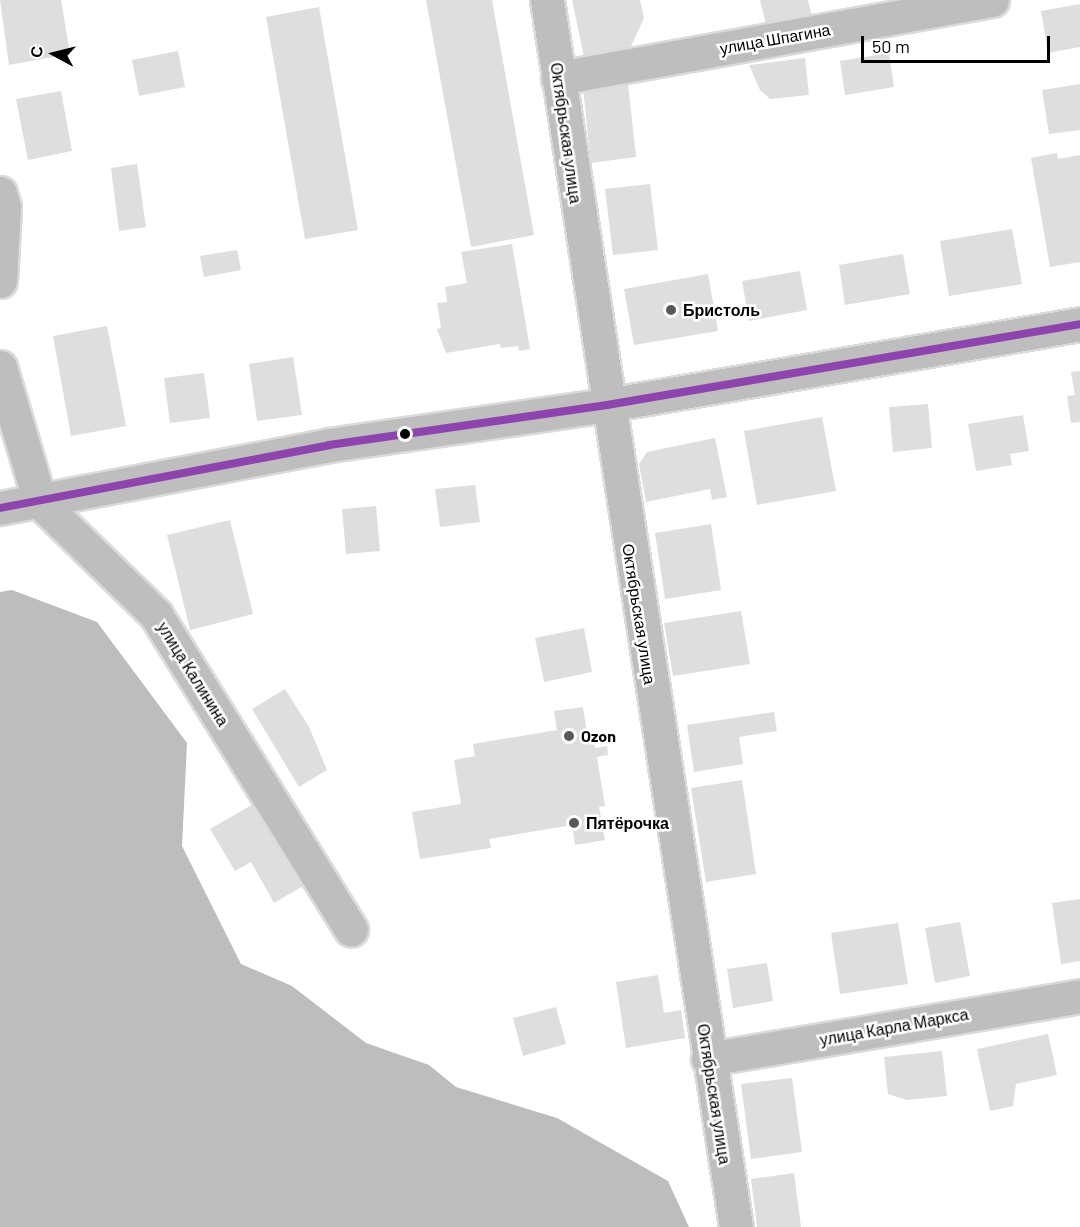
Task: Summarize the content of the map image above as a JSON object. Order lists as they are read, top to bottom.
{
  "streets": {
    "street": [
      "улица Шпагина",
      "Октябрьская улица",
      "улица Калинина",
      "улица Карла Маркса"
    ]
  },
  "crossings": [
    ["улица Шпагина", "Октябрьская улица"],
    ["Октябрьская улица", "улица Карла Маркса"]
  ],
  "places": ["Бристоль", "Ozon", "Пятёрочка"],
  "scale_bar": "50 m",
  "north": "left"
}
